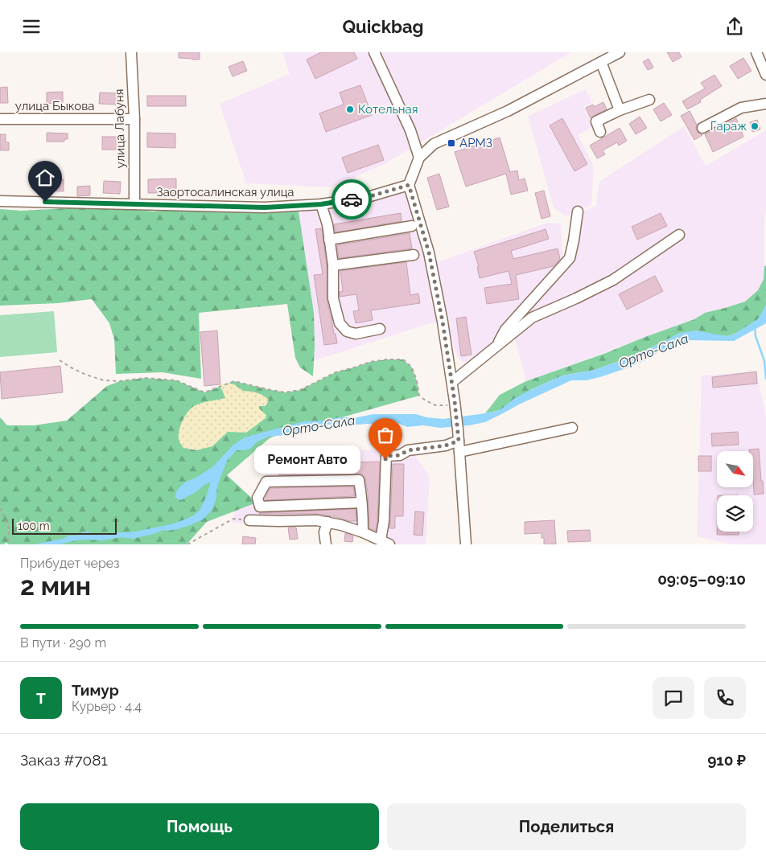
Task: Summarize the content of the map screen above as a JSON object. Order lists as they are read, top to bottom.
{
  "streets": {
    "street": ["улица Быкова", "улица Лабуня", "Заортосалинская улица"]
  },
  "crossings": [
    ["улица Быкова", "улица Лабуня"],
    ["улица Лабуня", "Заортосалинская улица"]
  ],
  "water": ["Орто-Сала"],
  "places": {
    "other": ["Котельная", "Гараж", "Ремонт Авто"],
    "transit": ["АРМЗ"]
  },
  "scale_bar": "100 m",
  "north": "bottom right",
  "page": {
    "header": "Quickbag",
    "bubble": "Ремонт Авто",
    "scale": "100 m",
    "heading": ["2 мин", "Прибудет через", "09:05–09:10"],
    "panel": [
      "Тимур",
      "Курьер · 4.4",
      "Заказ #7081",
      "910 ₽"
    ],
    "bar": "В пути · 290 m",
    "round": "Т",
    "buttons": ["Помощь", "Поделиться"]
  }
}
